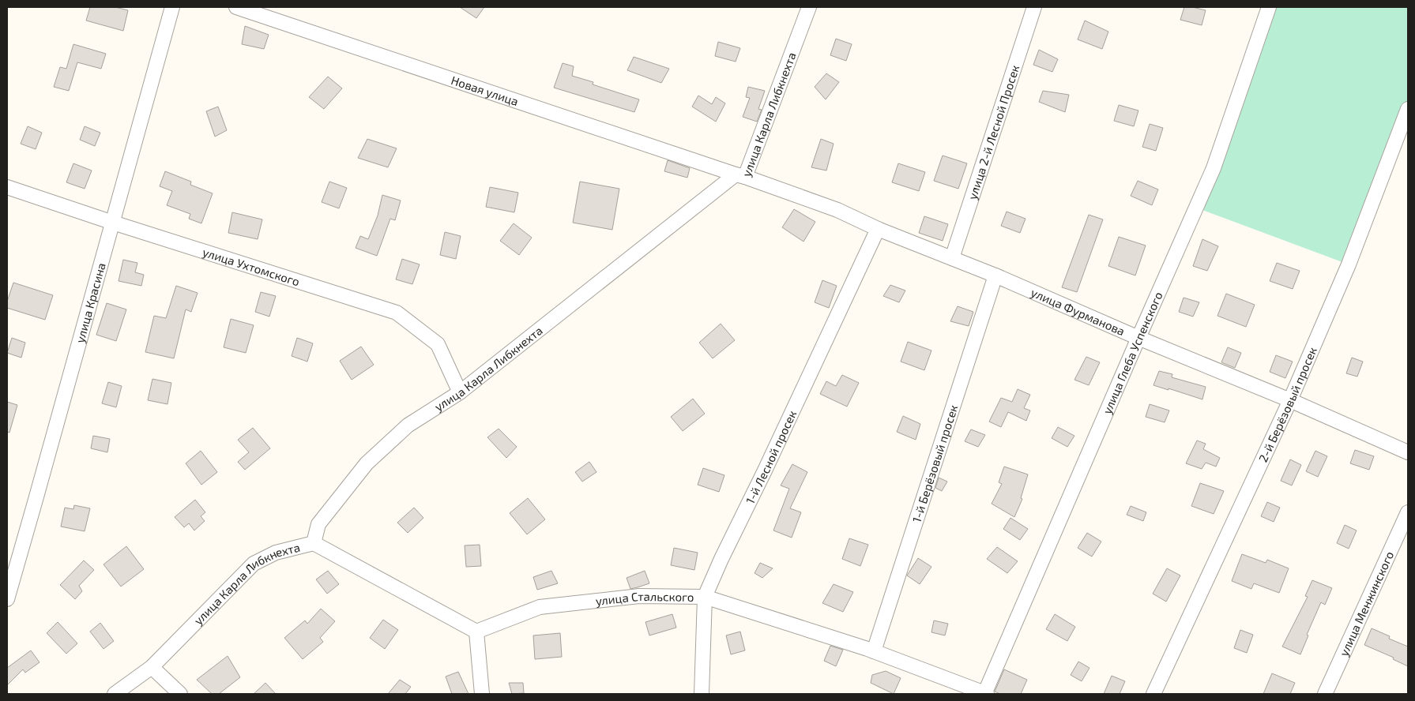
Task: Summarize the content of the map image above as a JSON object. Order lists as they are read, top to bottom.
{
  "streets": {
    "street": [
      "Новая улица",
      "улица Карла Либкнехта",
      "улица 2-й Лесной Просек",
      "улица Ухтомского",
      "улица Красина",
      "улица Фурманова",
      "улица Глеба Успенского",
      "2-й Берёзовый просек",
      "1-й Лесной просек",
      "1-й Берёзовый просек",
      "улица Стальского",
      "улица Менжинского"
    ]
  },
  "crossings": [
    ["Новая улица", "улица Карла Либкнехта"],
    ["Новая улица", "улица Фурманова"],
    ["улица Карла Либкнехта", "улица Ухтомского"],
    ["улица Карла Либкнехта", "улица Фурманова"],
    ["улица 2-й Лесной Просек", "улица Фурманова"],
    ["улица Ухтомского", "улица Красина"],
    ["улица Фурманова", "улица Глеба Успенского"],
    ["улица Фурманова", "2-й Берёзовый просек"],
    ["улица Фурманова", "1-й Лесной просек"],
    ["улица Фурманова", "1-й Берёзовый просек"],
    ["улица Глеба Успенского", "улица Стальского"],
    ["1-й Лесной просек", "улица Стальского"],
    ["1-й Берёзовый просек", "улица Стальского"]
  ]
}
